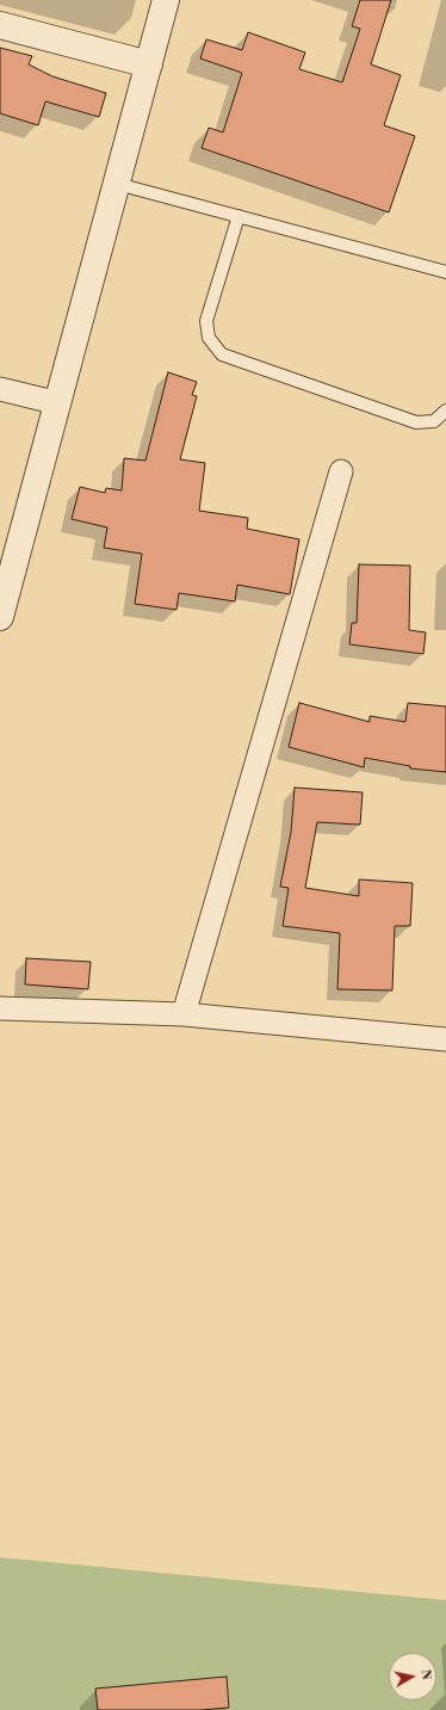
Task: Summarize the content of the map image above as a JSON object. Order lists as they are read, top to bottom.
{
  "north": "right"
}
